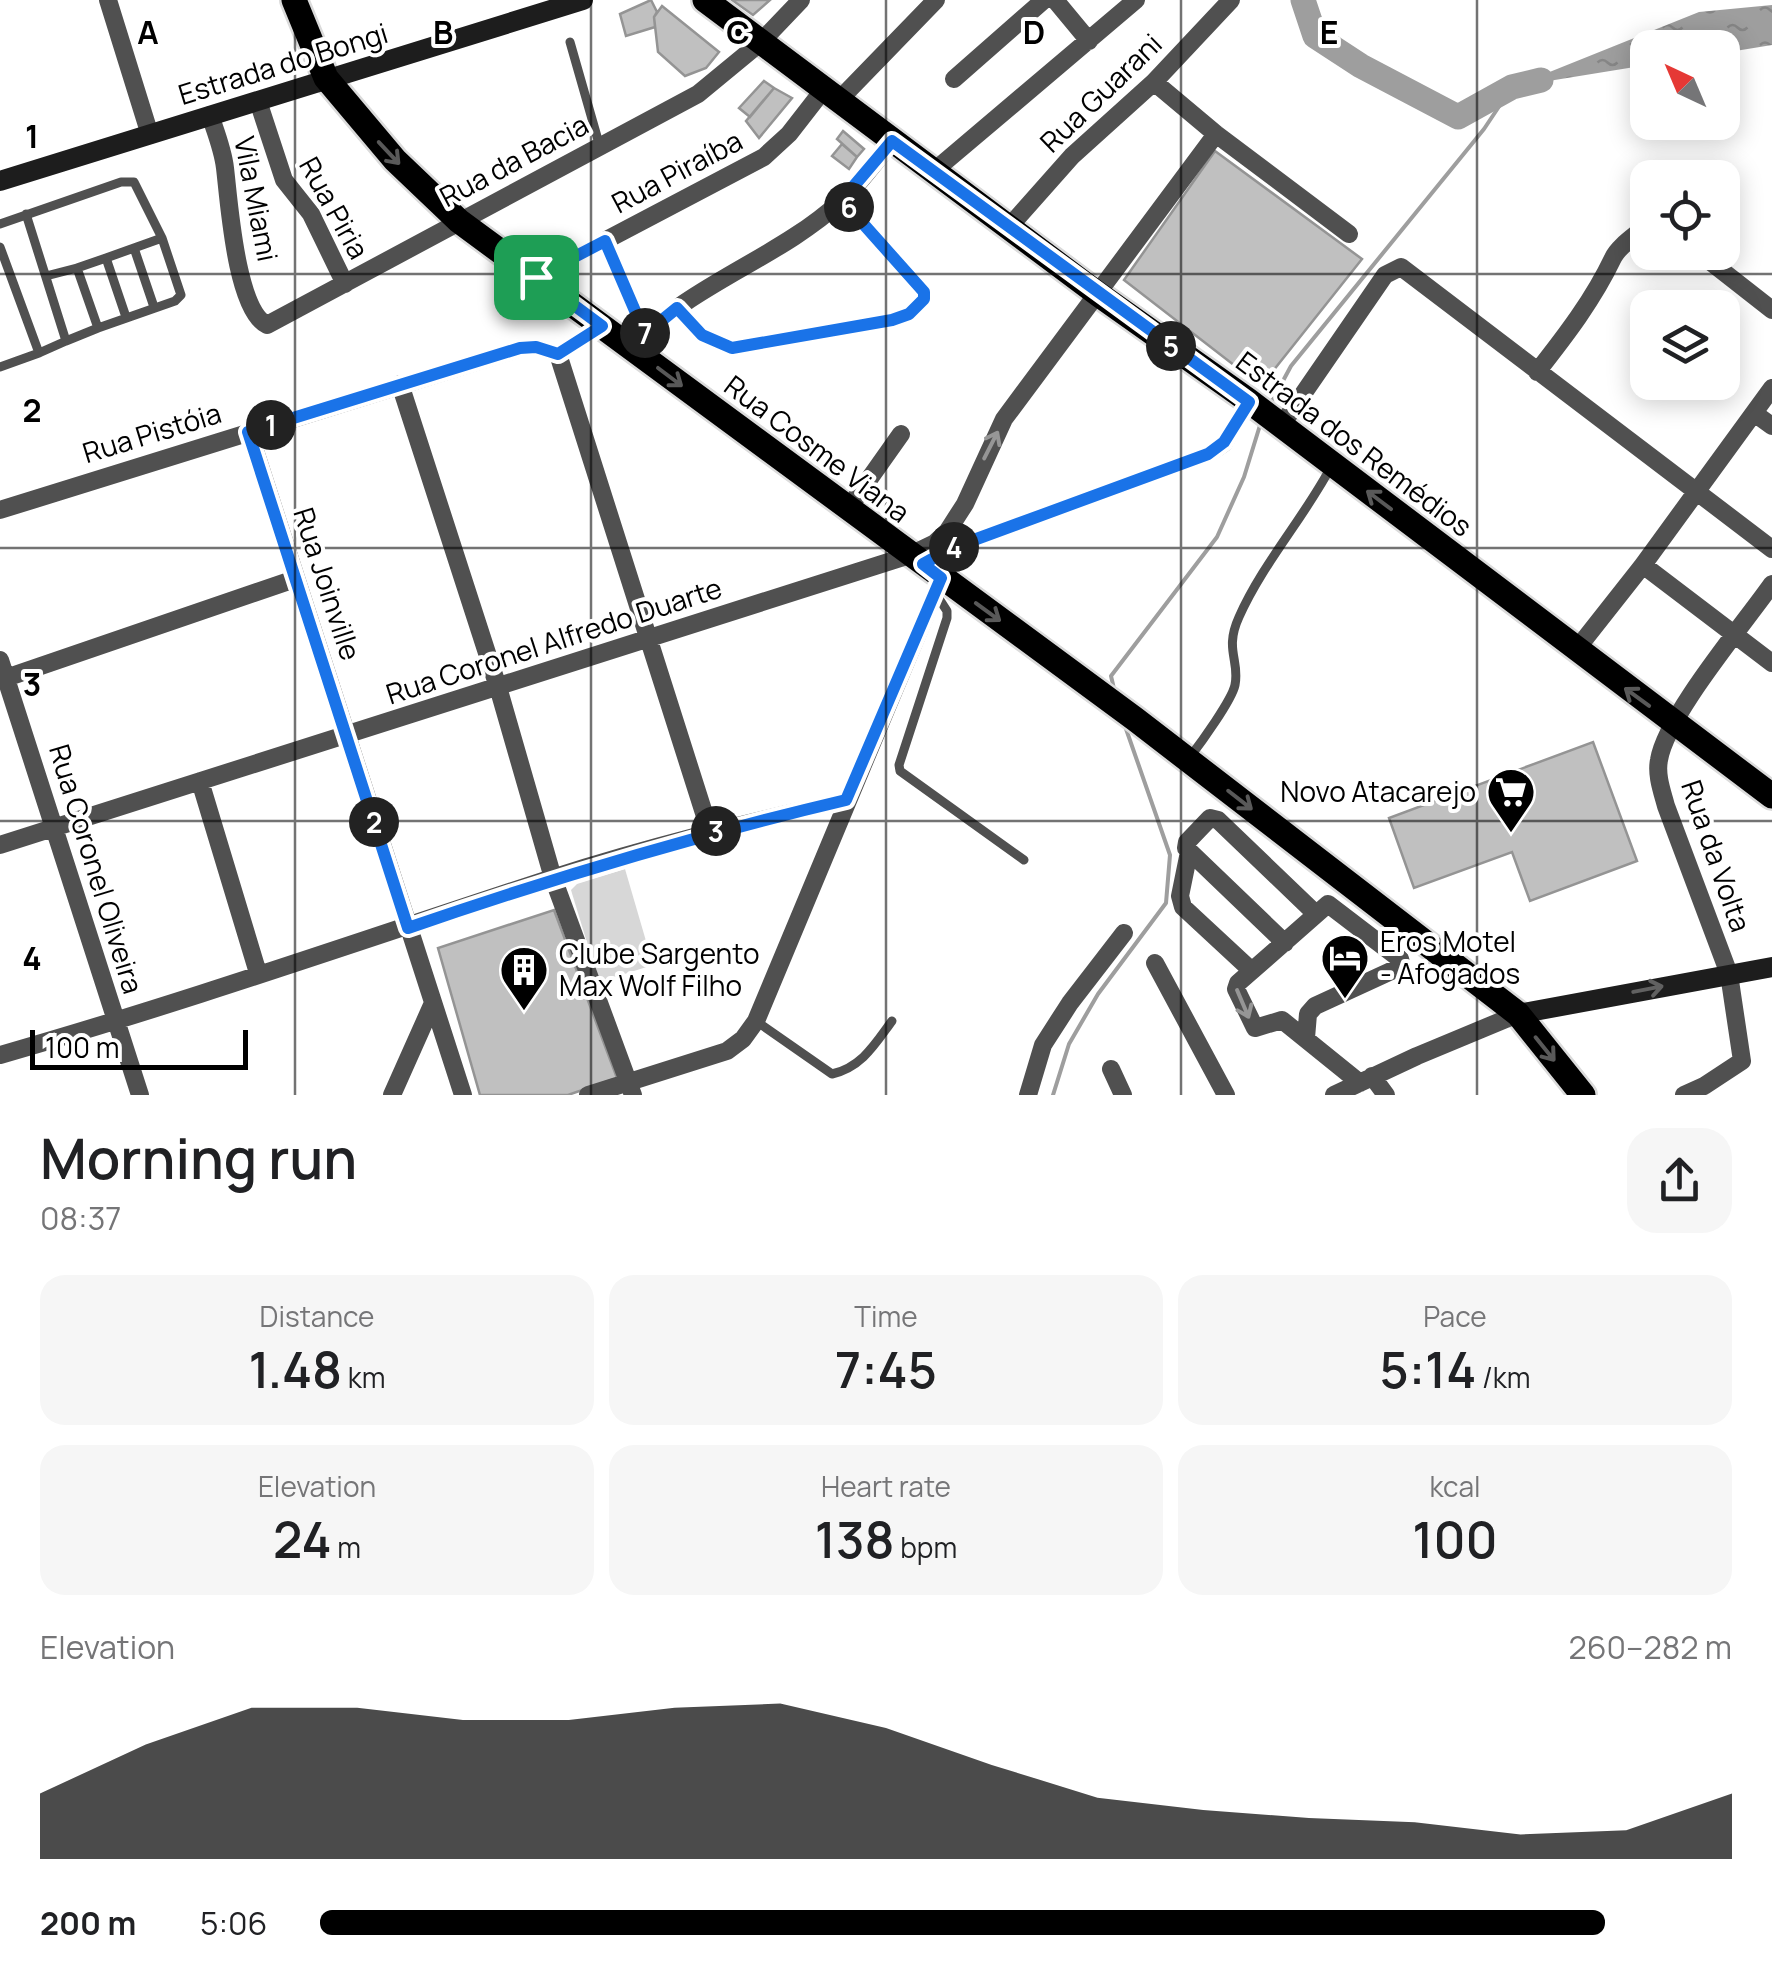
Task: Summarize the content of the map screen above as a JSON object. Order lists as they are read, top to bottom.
{
  "streets": {
    "main road": ["Estrada do Bongi", "Estrada dos Remédios", "Rua Cosme Viana"],
    "street": [
      "Rua Guarani",
      "Rua da Bacia",
      "Rua Piraíba",
      "Vila Miami",
      "Rua Piria",
      "Rua Pistóia",
      "Rua Joinville",
      "Rua Coronel Alfredo Duarte",
      "Rua da Volta",
      "Rua Coronel Oliveira"
    ]
  },
  "crossings": [
    ["Estrada do Bongi", "Vila Miami"],
    ["Estrada do Bongi", "Rua Piria"],
    ["Estrada do Bongi", "Rua Cosme Viana"],
    ["Rua Guarani", "Estrada dos Remédios"],
    ["Rua da Bacia", "Vila Miami"],
    ["Rua da Bacia", "Rua Piria"],
    ["Rua da Bacia", "Estrada dos Remédios"],
    ["Rua da Bacia", "Rua Cosme Viana"],
    ["Rua Piraíba", "Estrada dos Remédios"],
    ["Rua Piraíba", "Rua Cosme Viana"],
    ["Rua Pistóia", "Rua Joinville"],
    ["Estrada dos Remédios", "Rua Coronel Alfredo Duarte"],
    ["Estrada dos Remédios", "Rua da Volta"],
    ["Rua Cosme Viana", "Rua Coronel Alfredo Duarte"],
    ["Rua Joinville", "Rua Coronel Alfredo Duarte"],
    ["Rua Coronel Alfredo Duarte", "Rua Coronel Oliveira"]
  ],
  "one_way": ["Rua Cosme Viana"],
  "places": {
    "supermarket": ["Novo Atacarejo"],
    "hotel": ["Eros Motel - Afogados"],
    "building": ["Clube Sargento Max Wolf Filho"]
  },
  "scale_bar": "100 m",
  "north": "top left",
  "page": {
    "pins": [
      "6",
      "7",
      "5",
      "1",
      "4",
      "2",
      "3"
    ],
    "scale": "100 m",
    "heading": ["Morning run", "08:37"],
    "stats": [
      ["Distance", "1.48 km"],
      ["Time", "7:45"],
      ["Pace", "5:14 /km"],
      ["Elevation", "24 m"],
      ["Heart rate", "138 bpm"],
      ["kcal", "100"]
    ],
    "chart": ["Elevation", "260–282 m"],
    "list": [
      {
        "name": "200 m",
        "note": "5:06"
      }
    ]
  },
  "grid": {
    "columns": [
      "A",
      "B",
      "C",
      "D",
      "E"
    ],
    "rows": [
      "1",
      "2",
      "3",
      "4"
    ]
  }
}
